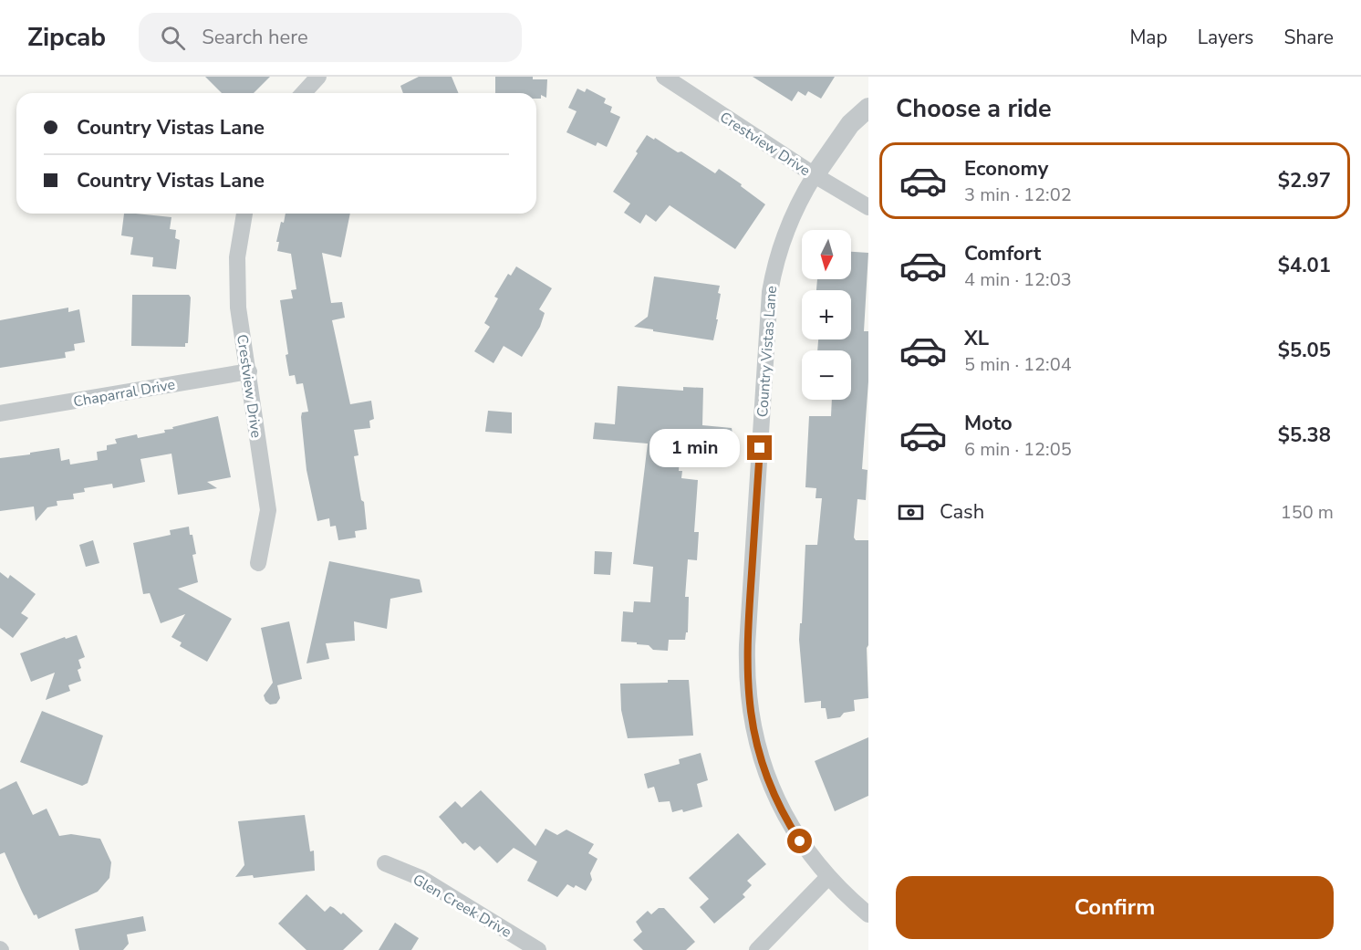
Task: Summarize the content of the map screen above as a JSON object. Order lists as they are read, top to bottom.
{
  "streets": {
    "street": [
      "Crestview Drive",
      "Country Vistas Lane",
      "Chaparral Drive",
      "Glen Creek Drive"
    ]
  },
  "crossings": [
    ["Crestview Drive", "Country Vistas Lane"],
    ["Crestview Drive", "Chaparral Drive"]
  ],
  "north": "bottom",
  "page": {
    "header": "Zipcab",
    "search": "Search here",
    "nav": ["Map", "Layers", "Share"],
    "heading": "Choose a ride",
    "banner": ["Country Vistas Lane", "Country Vistas Lane"],
    "list": [
      {
        "name": "Economy",
        "note": "3 min · 12:02",
        "value": "$2.97"
      },
      {
        "name": "Comfort",
        "note": "4 min · 12:03",
        "value": "$4.01"
      },
      {
        "name": "XL",
        "note": "5 min · 12:04",
        "value": "$5.05"
      },
      {
        "name": "Moto",
        "note": "6 min · 12:05",
        "value": "$5.38"
      }
    ],
    "map_buttons": ["+", "−"],
    "bubble": "1 min",
    "pay": ["Cash", "150 m"],
    "buttons": "Confirm"
  }
}
